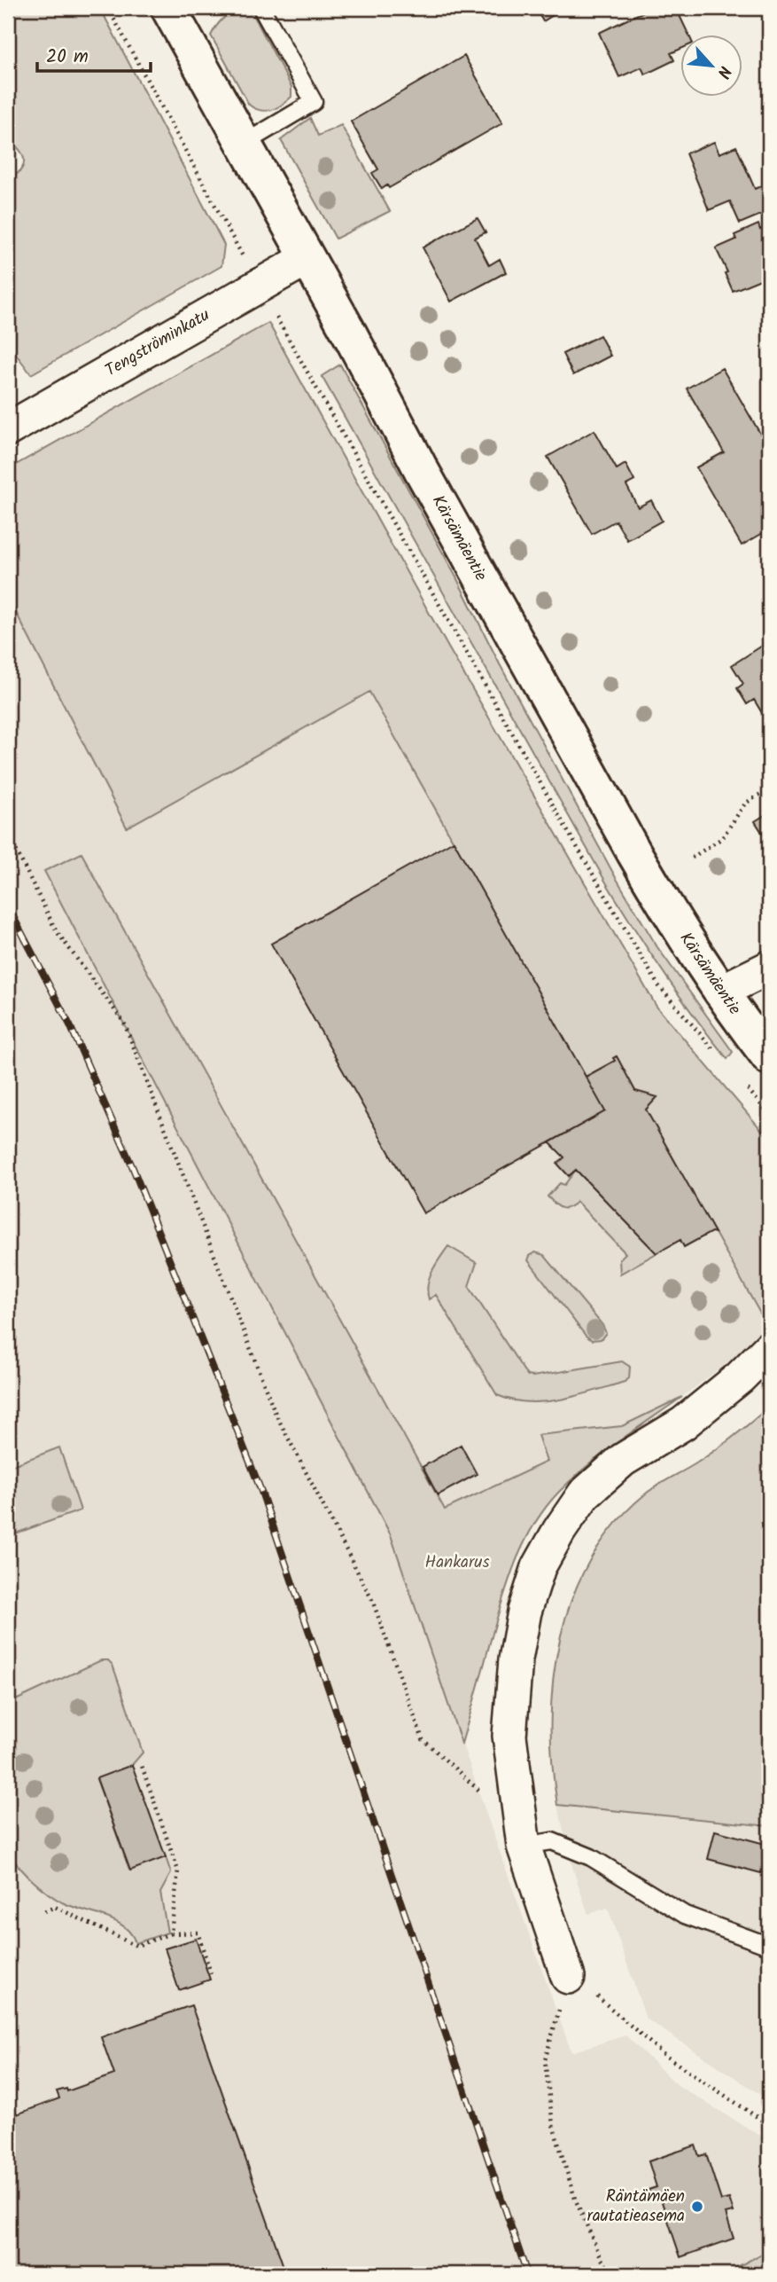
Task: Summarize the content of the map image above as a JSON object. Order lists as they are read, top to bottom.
{
  "streets": {
    "street": ["Tengströminkatu", "Kärsämäentie"]
  },
  "crossings": [
    ["Tengströminkatu", "Kärsämäentie"]
  ],
  "parks": ["Hankarus"],
  "places": ["Räntämäen rautatieasema"],
  "scale_bar": "20 m",
  "north": "bottom right"
}
